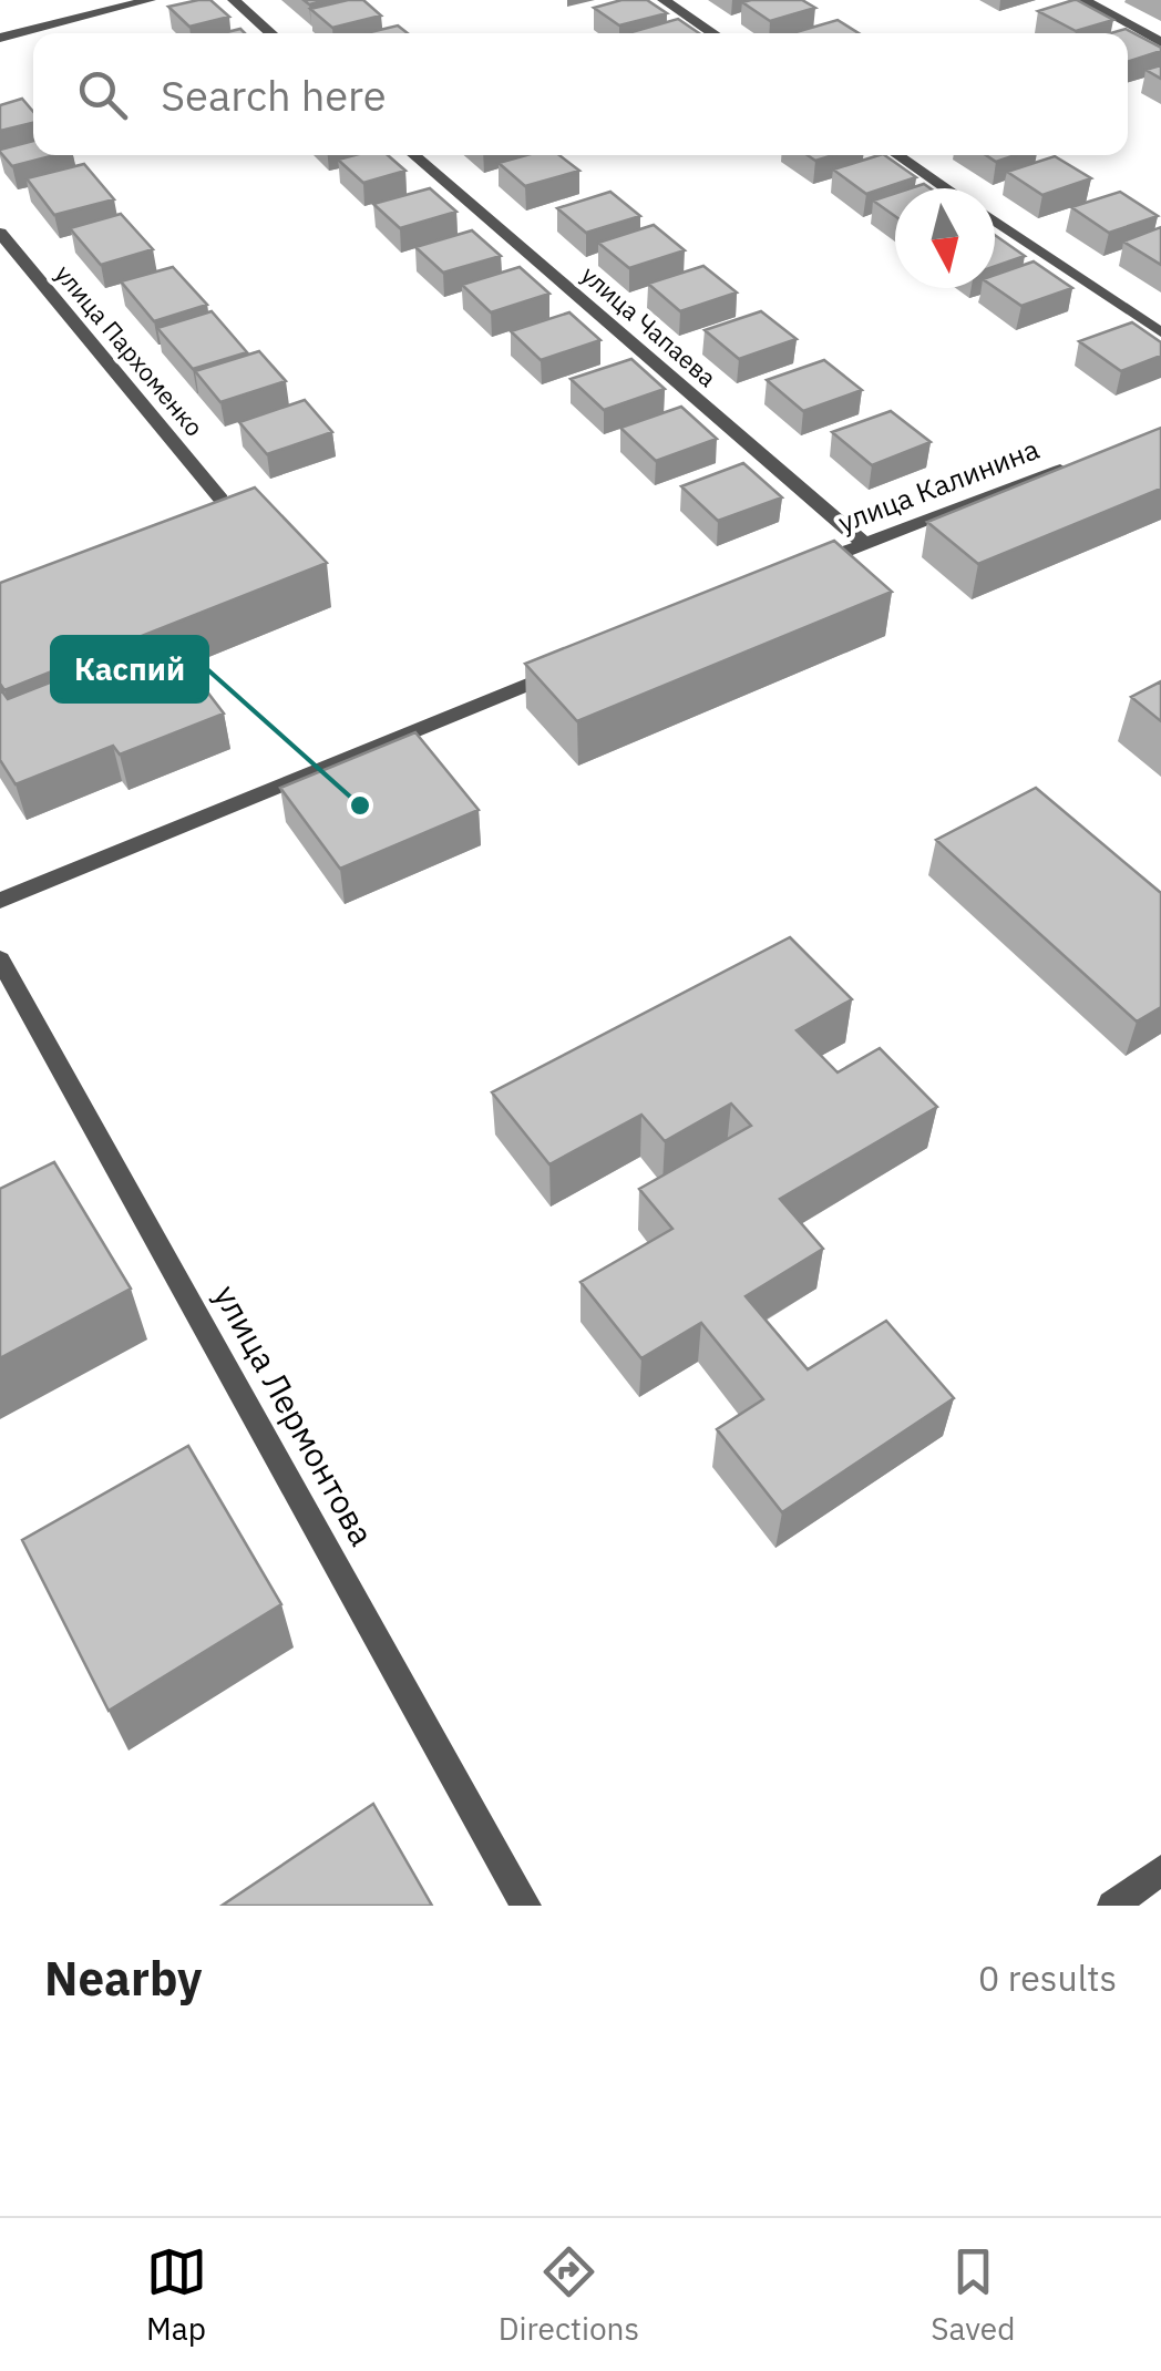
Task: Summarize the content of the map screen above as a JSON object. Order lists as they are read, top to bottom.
{
  "streets": {
    "street": [
      "улица Чапаева",
      "улица Пархоменко",
      "улица Калинина",
      "улица Лермонтова"
    ]
  },
  "crossings": [
    ["улица Чапаева", "улица Калинина"]
  ],
  "places": ["Каспий"],
  "north": "bottom",
  "page": {
    "search": "Search here",
    "heading": ["Nearby", "0 results"],
    "nav": ["Map", "Directions", "Saved"]
  }
}
